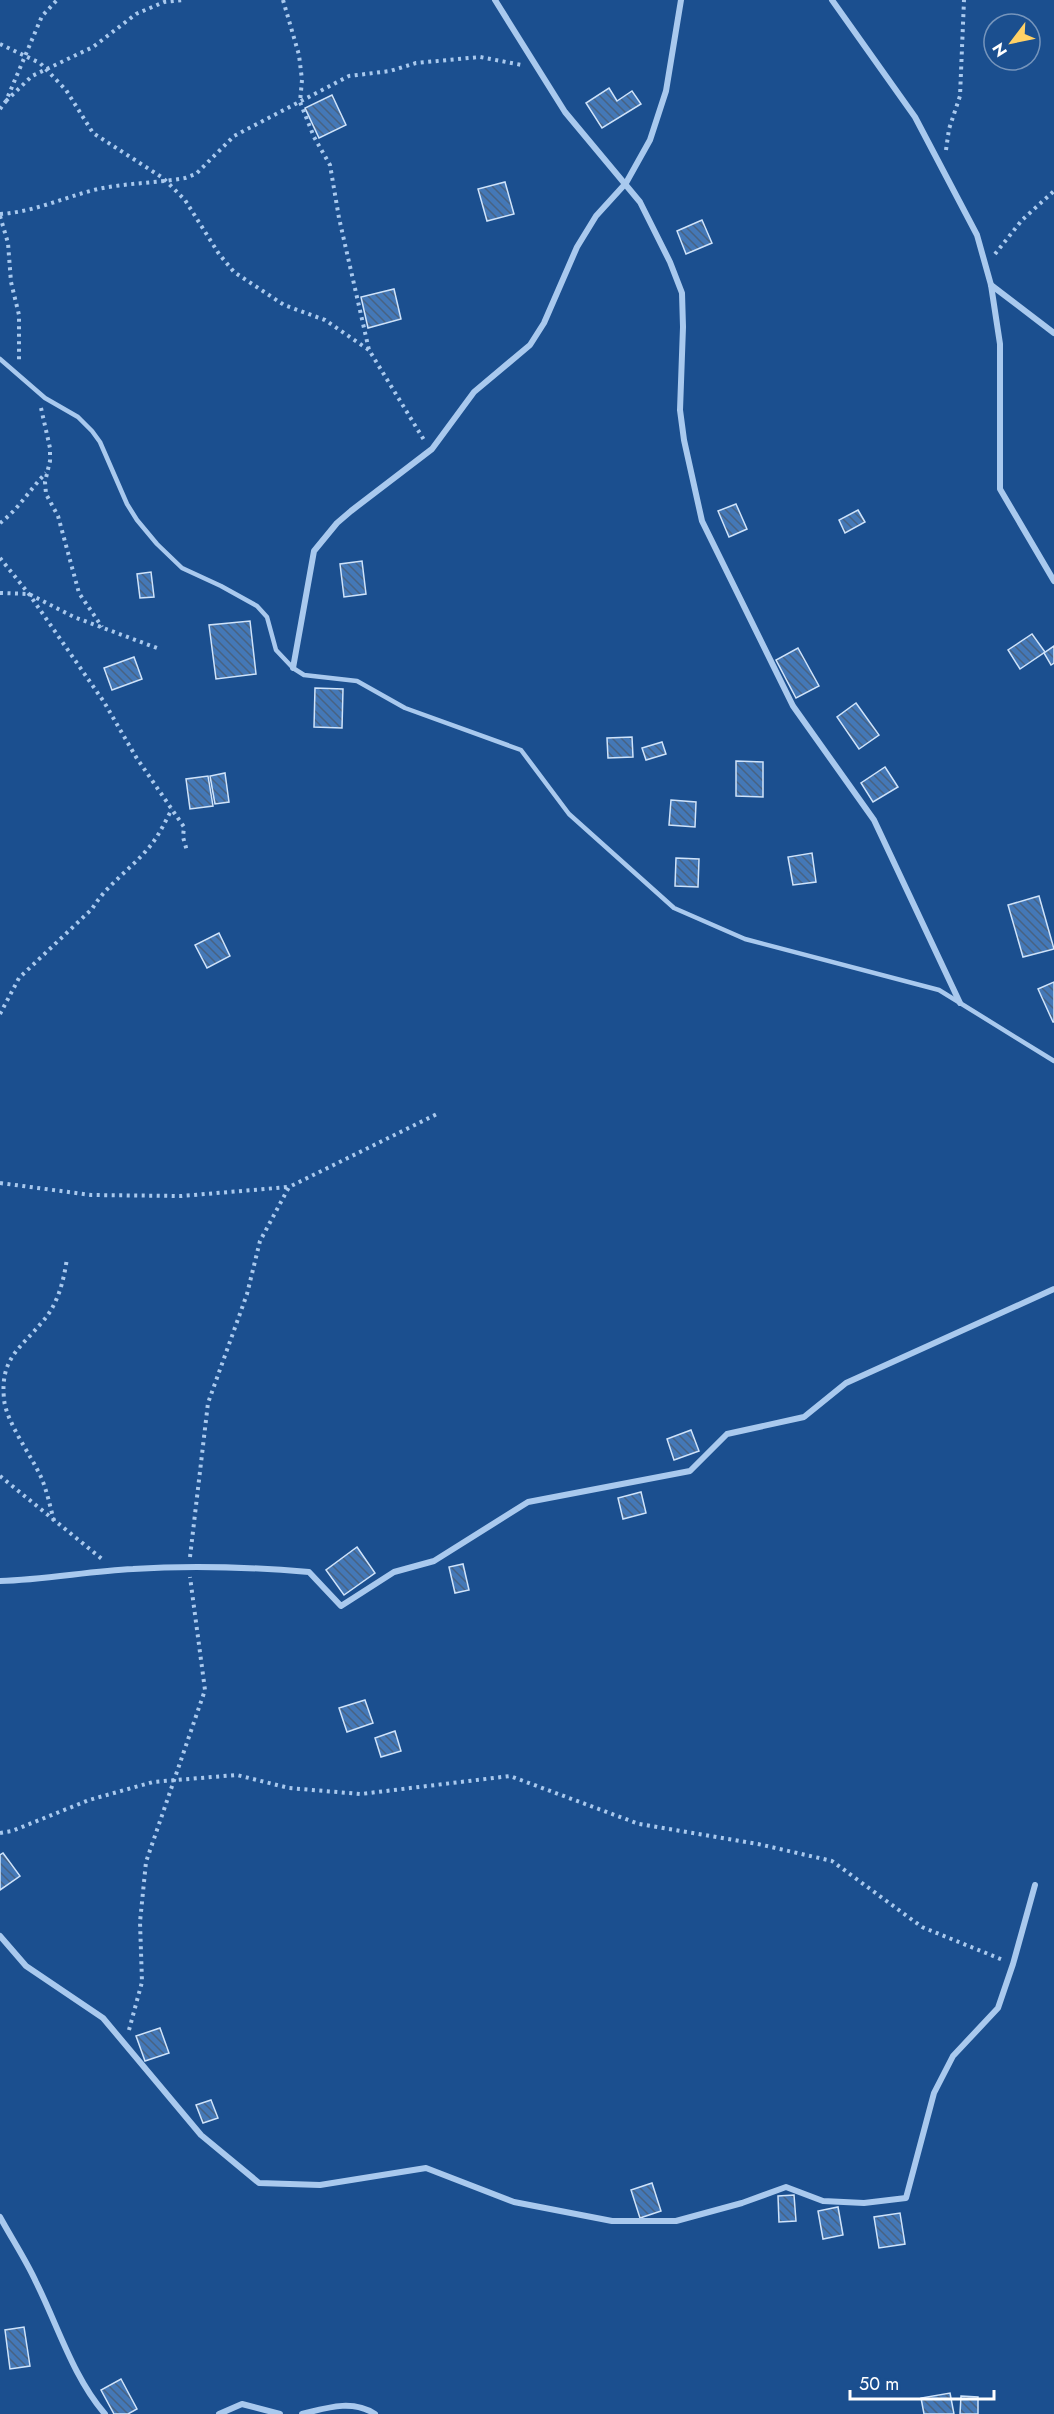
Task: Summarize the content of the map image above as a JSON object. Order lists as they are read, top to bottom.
{
  "scale_bar": "50 m",
  "north": "bottom left"
}
